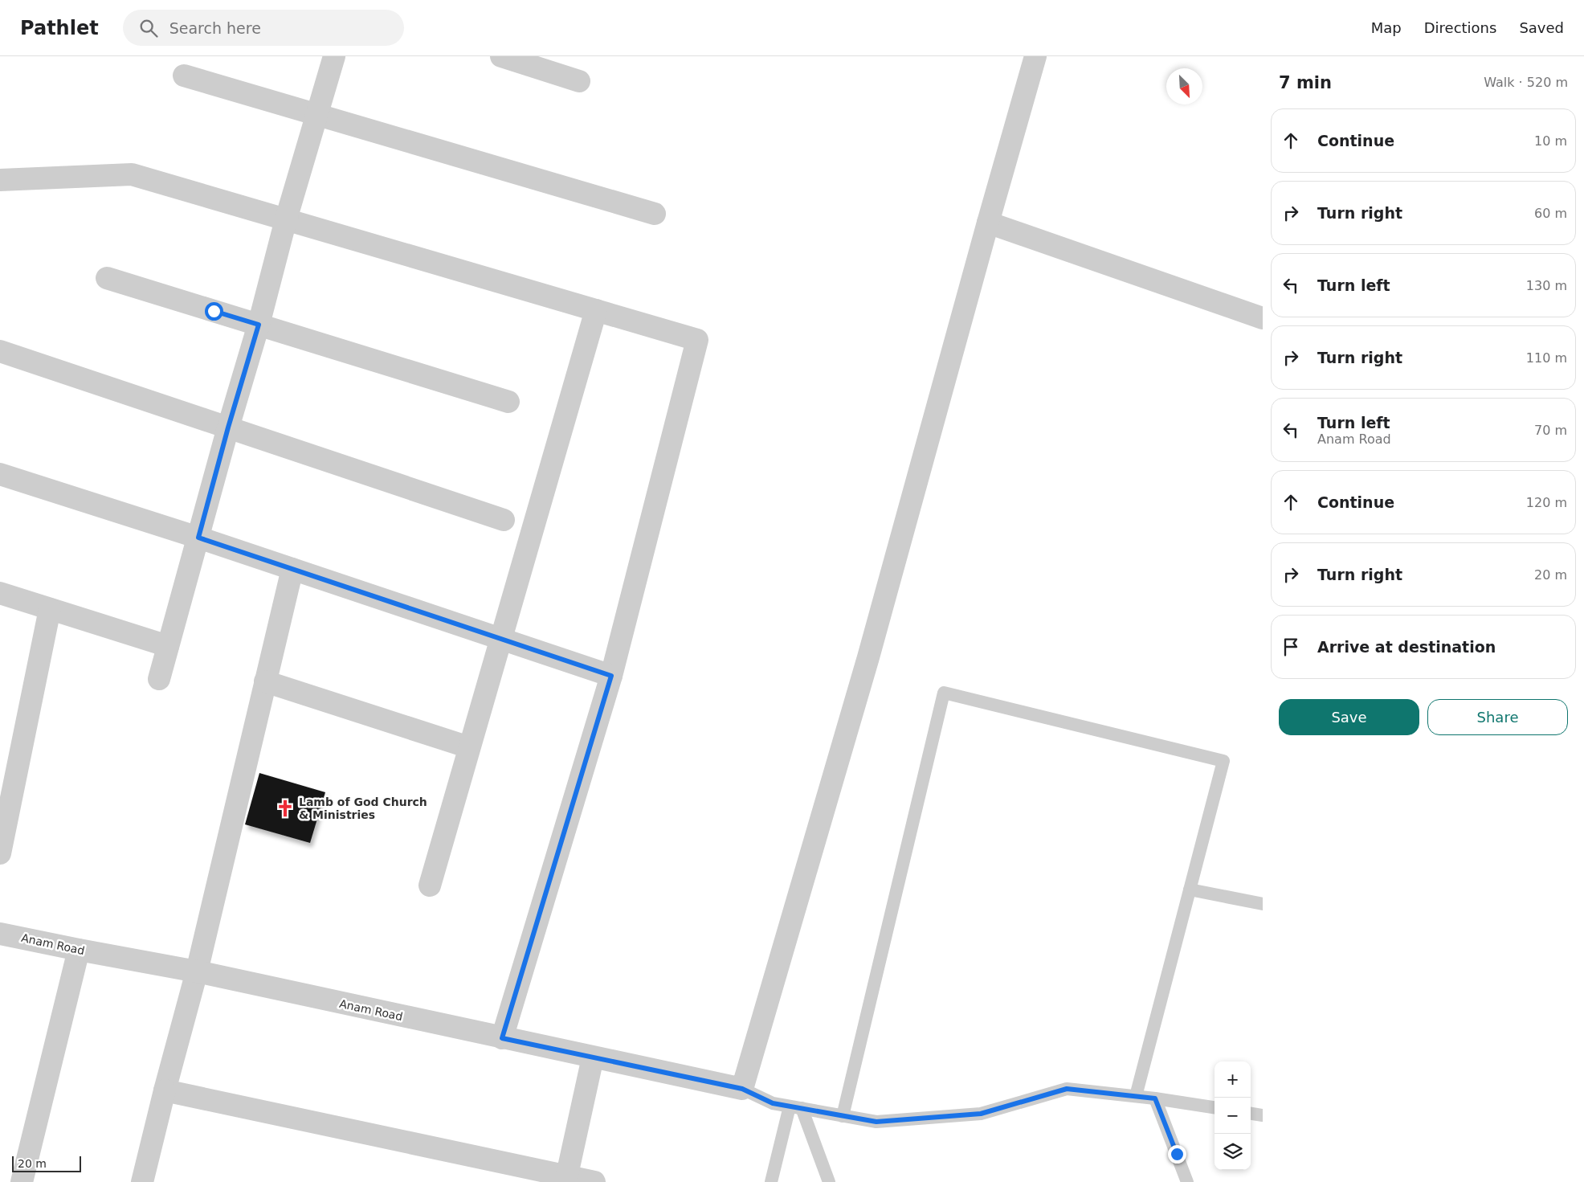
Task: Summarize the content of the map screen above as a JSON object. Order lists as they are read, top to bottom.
{
  "streets": {
    "street": ["Anam Road"]
  },
  "places": {
    "church": ["Lamb of God Church & Ministries"]
  },
  "scale_bar": "20 m",
  "north": "bottom right",
  "page": {
    "header": "Pathlet",
    "search": "Search here",
    "nav": ["Map", "Directions", "Saved"],
    "heading": ["7 min", "Walk · 520 m"],
    "list": [
      ["Continue", "10 m"],
      ["Turn right", "60 m"],
      ["Turn left", "130 m"],
      ["Turn right", "110 m"],
      ["Turn left", "Anam Road", "70 m"],
      ["Continue", "120 m"],
      ["Turn right", "20 m"],
      "Arrive at destination"
    ],
    "buttons": ["Save", "Share"],
    "map_buttons": ["+", "−"],
    "scale": "20 m"
  }
}
